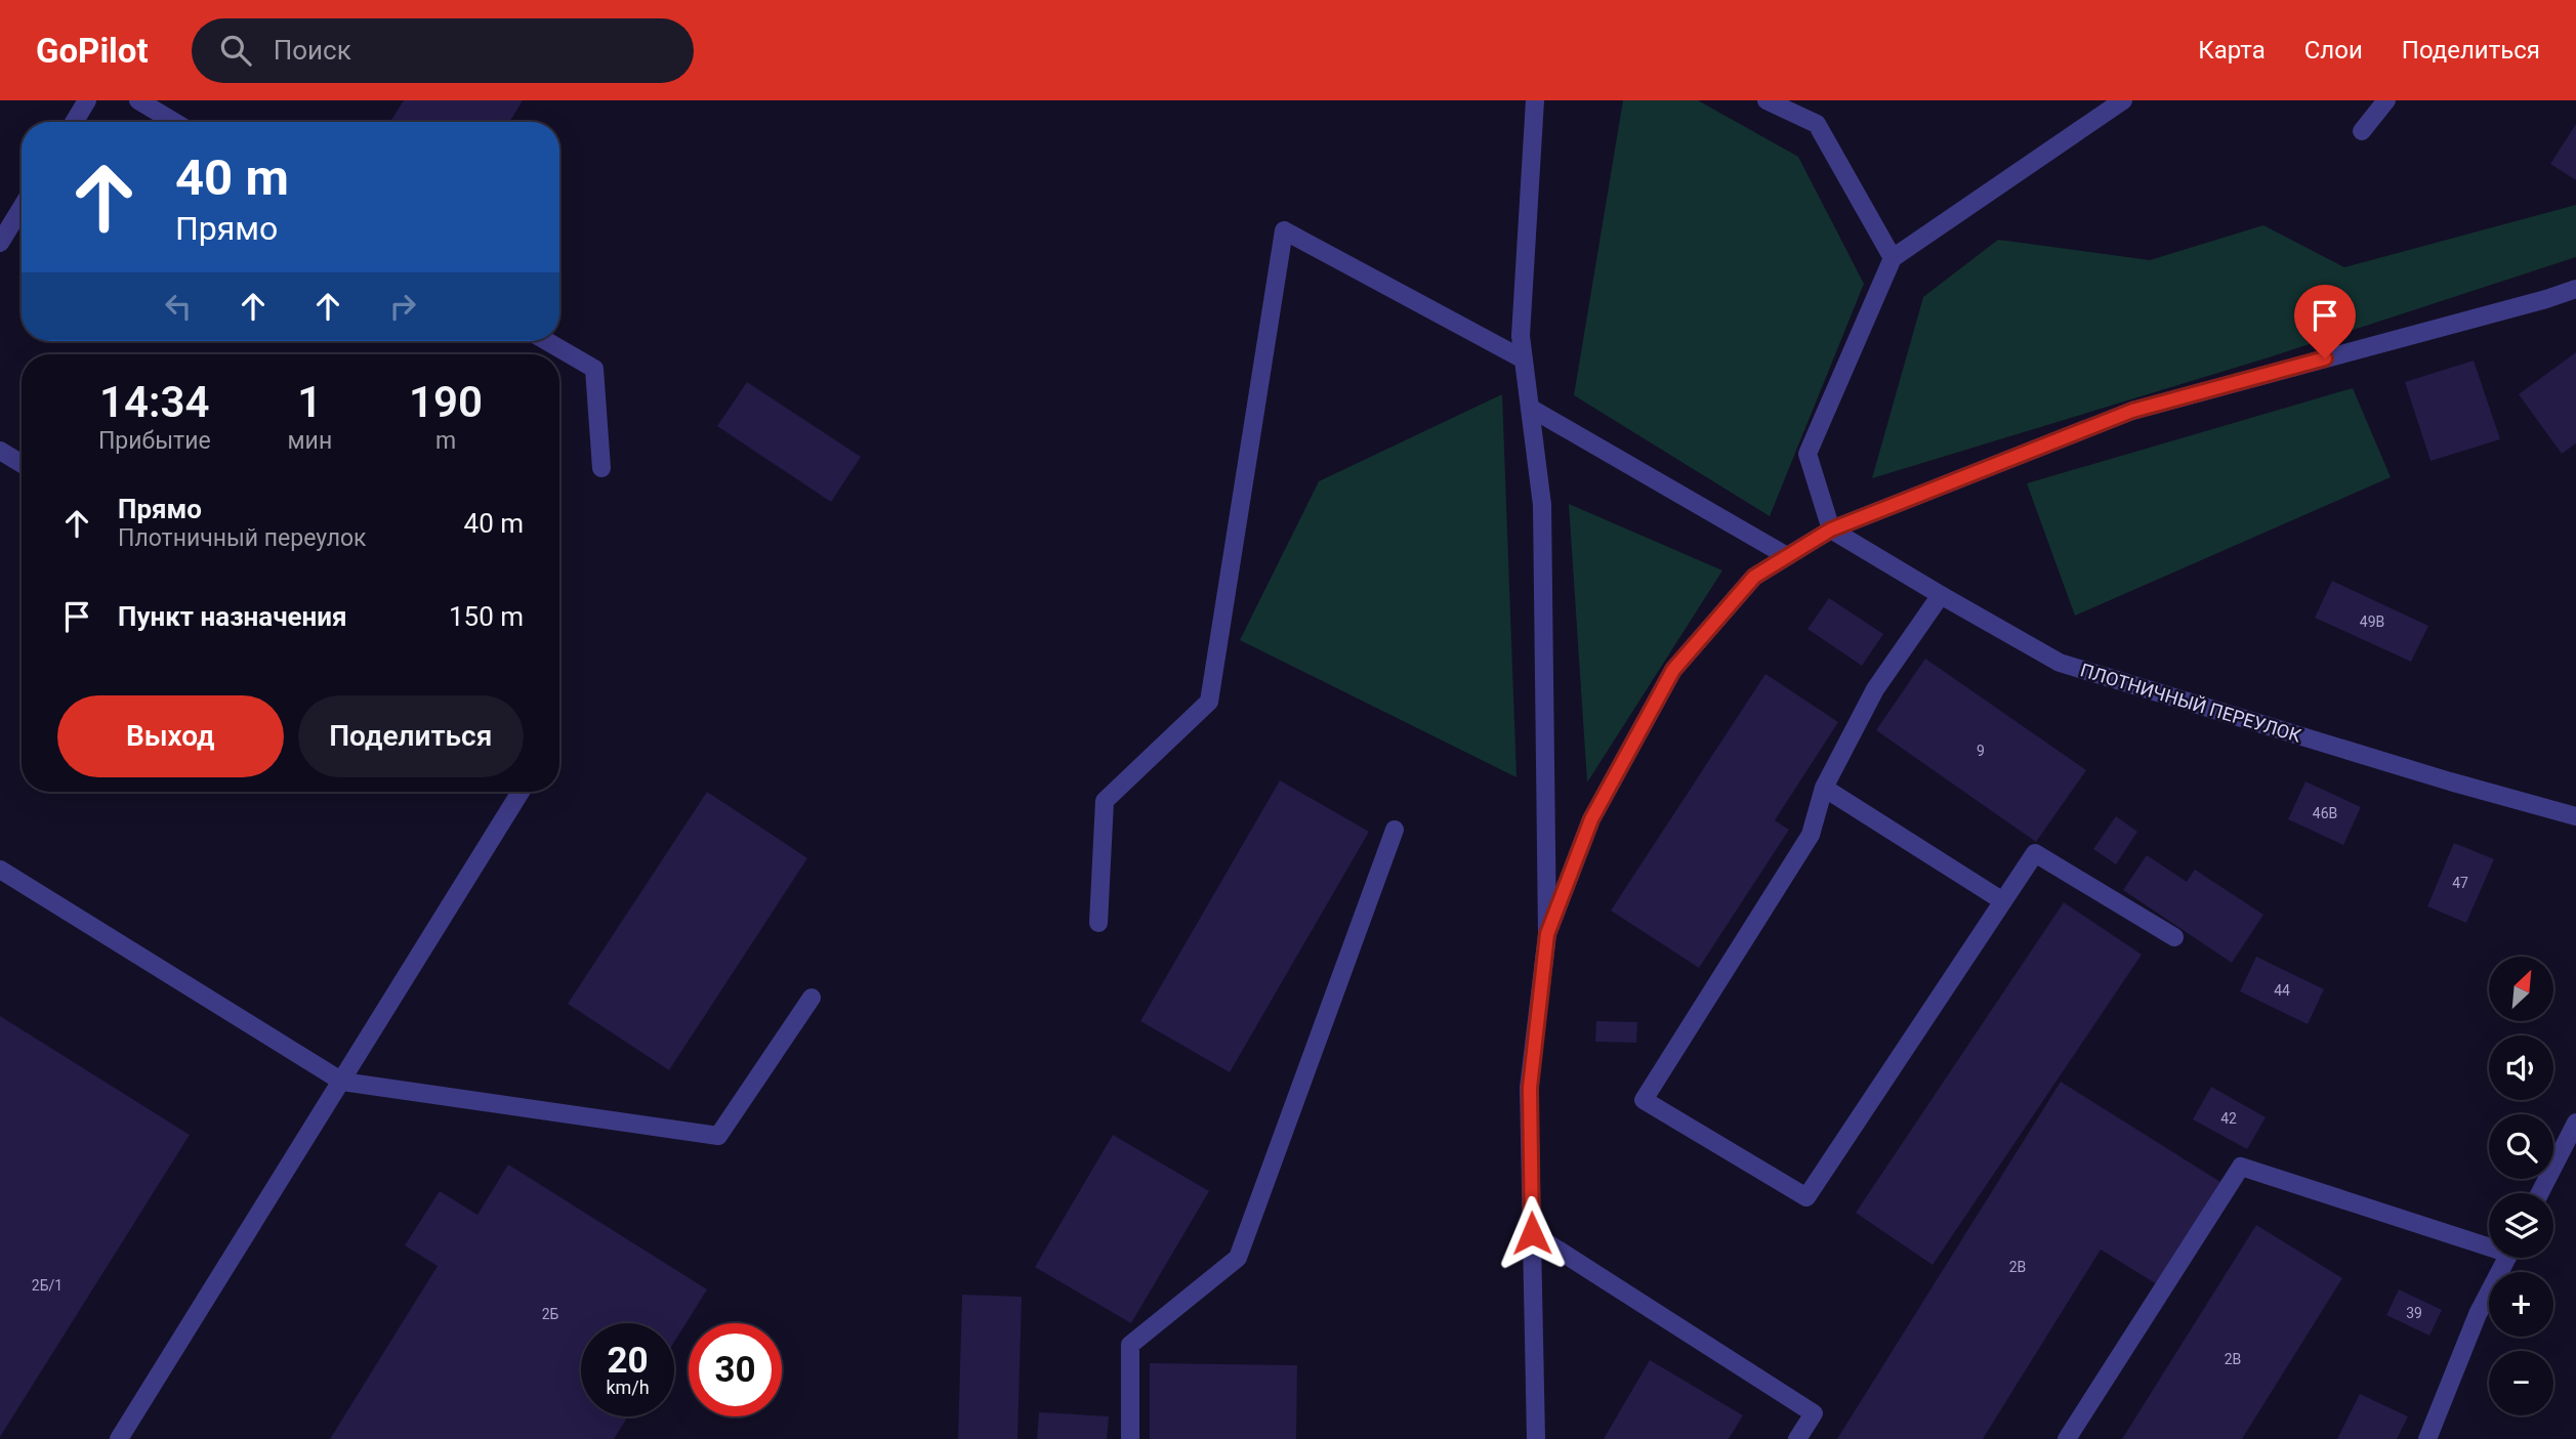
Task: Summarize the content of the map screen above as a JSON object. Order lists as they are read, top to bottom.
{
  "streets": {
    "street": ["ПЛОТНИЧНЫЙ ПЕРЕУЛОК"]
  },
  "house_numbers": [
    "49В",
    "9",
    "46В",
    "47",
    "44",
    "42",
    "2В",
    "2Б/1",
    "39",
    "2Б",
    "2В"
  ],
  "north": "top right",
  "page": {
    "header": "GoPilot",
    "search": "Поиск",
    "nav": ["Карта", "Слои", "Поделиться"],
    "turn": ["40 m", "Прямо"],
    "eta": [
      "14:34",
      "Прибытие",
      "1",
      "мин",
      "190",
      "m"
    ],
    "list": [
      {
        "name": "Прямо",
        "note": "Плотничный переулок",
        "value": "40 m"
      },
      {
        "name": "Пункт назначения",
        "value": "150 m"
      }
    ],
    "buttons": ["Выход", "Поделиться"],
    "map_buttons": ["+", "−"],
    "speed": "20 km/h",
    "limit": "30"
  }
}
